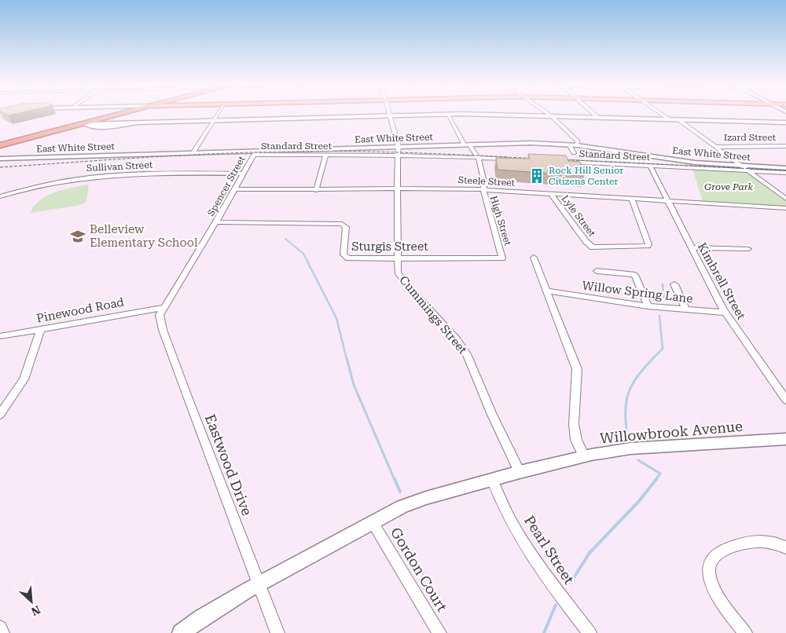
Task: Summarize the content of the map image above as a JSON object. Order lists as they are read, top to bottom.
{
  "streets": {
    "street": [
      "Izard Street",
      "East White Street",
      "Standard Street",
      "Sullivan Street",
      "Steele Street",
      "Spencer Street",
      "Lyle Street",
      "High Street",
      "Sturgis Street",
      "Kimbrell Street",
      "Willow Spring Lane",
      "Pinewood Road",
      "Cummings Street",
      "Willowbrook Avenue",
      "Eastwood Drive",
      "Pearl Street",
      "Gordon Court"
    ]
  },
  "crossings": [
    ["East White Street", "Standard Street"],
    ["East White Street", "High Street"],
    ["East White Street", "Cummings Street"],
    ["Standard Street", "Spencer Street"],
    ["Standard Street", "High Street"],
    ["Standard Street", "Kimbrell Street"],
    ["Standard Street", "Cummings Street"],
    ["Sullivan Street", "Spencer Street"],
    ["Steele Street", "Spencer Street"],
    ["Steele Street", "Lyle Street"],
    ["Steele Street", "High Street"],
    ["Steele Street", "Kimbrell Street"],
    ["Steele Street", "Cummings Street"],
    ["Spencer Street", "Sturgis Street"],
    ["Spencer Street", "Pinewood Road"],
    ["Spencer Street", "Eastwood Drive"],
    ["High Street", "Sturgis Street"],
    ["Sturgis Street", "Cummings Street"],
    ["Kimbrell Street", "Willow Spring Lane"],
    ["Pinewood Road", "Eastwood Drive"],
    ["Cummings Street", "Willowbrook Avenue"],
    ["Willowbrook Avenue", "Pearl Street"]
  ],
  "parks": ["Grove Park"],
  "places": {
    "building": ["Rock Hill Senior Citizens Center"],
    "school or university": ["Belleview Elementary School"]
  },
  "north": "bottom right"
}
